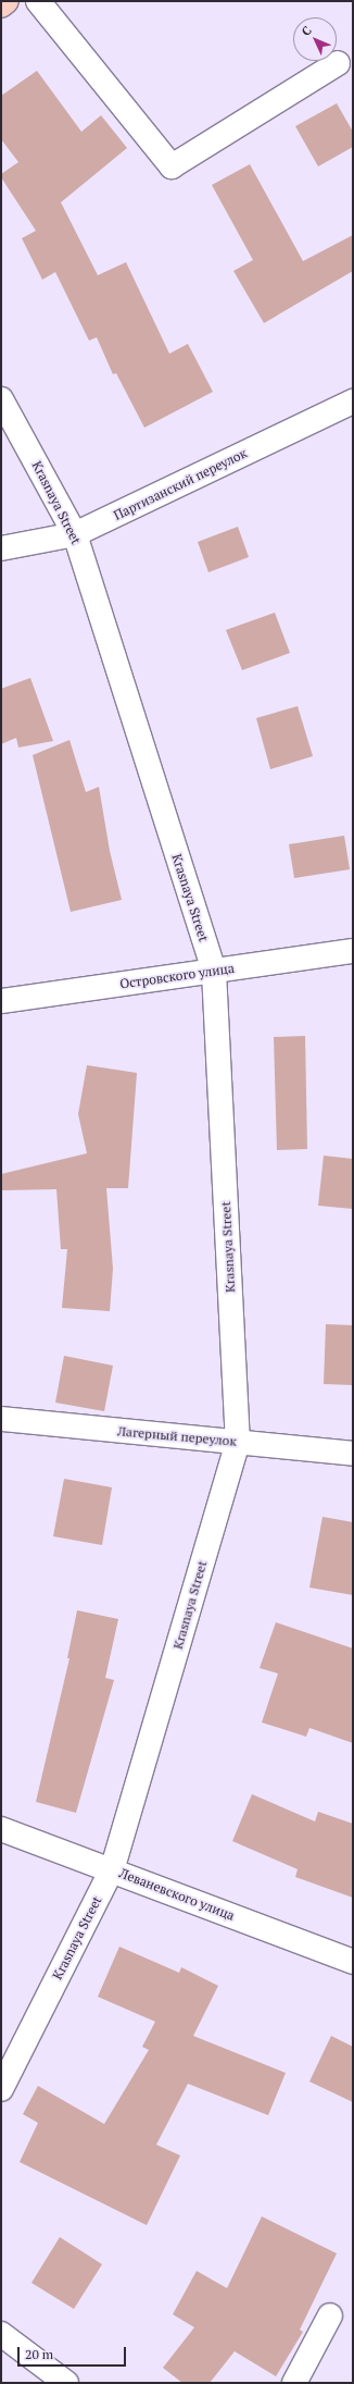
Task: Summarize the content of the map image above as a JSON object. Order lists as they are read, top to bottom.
{
  "streets": {
    "street": [
      "Партизанский переулок",
      "Krasnaya Street",
      "Островского улица",
      "Лагерный переулок",
      "Леваневского улица"
    ]
  },
  "crossings": [
    ["Партизанский переулок", "Krasnaya Street"],
    ["Krasnaya Street", "Островского улица"],
    ["Krasnaya Street", "Лагерный переулок"],
    ["Krasnaya Street", "Леваневского улица"]
  ],
  "scale_bar": "20 m",
  "north": "top left"
}
